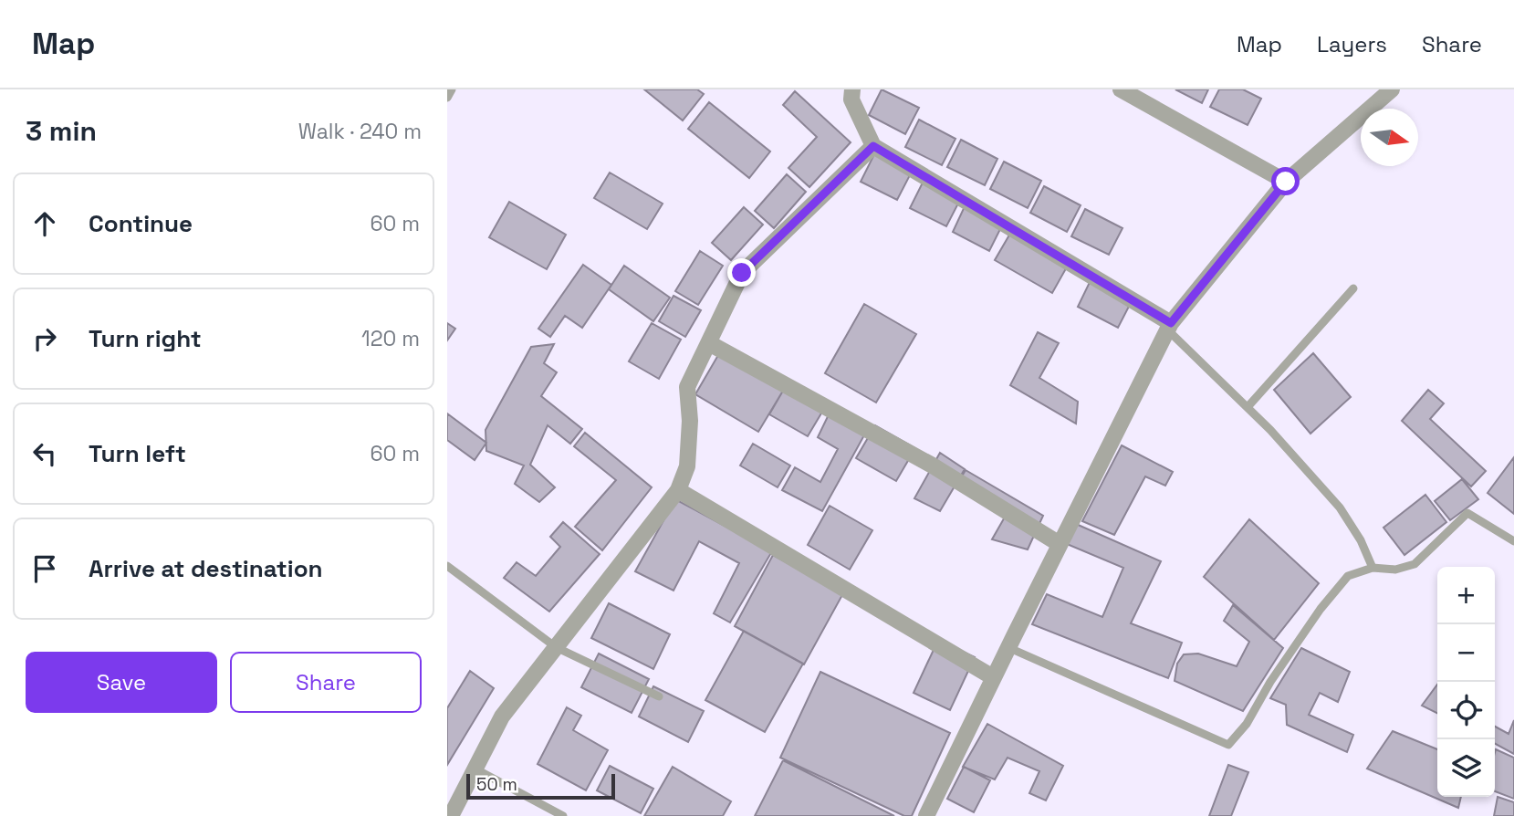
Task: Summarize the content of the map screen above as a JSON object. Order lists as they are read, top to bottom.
{
  "scale_bar": "50 m",
  "north": "right",
  "page": {
    "header": "Map",
    "nav": ["Map", "Layers", "Share"],
    "heading": ["3 min", "Walk · 240 m"],
    "list": [
      ["Continue", "60 m"],
      ["Turn right", "120 m"],
      ["Turn left", "60 m"],
      "Arrive at destination"
    ],
    "map_buttons": ["+", "−"],
    "buttons": ["Save", "Share"],
    "scale": "50 m"
  }
}
